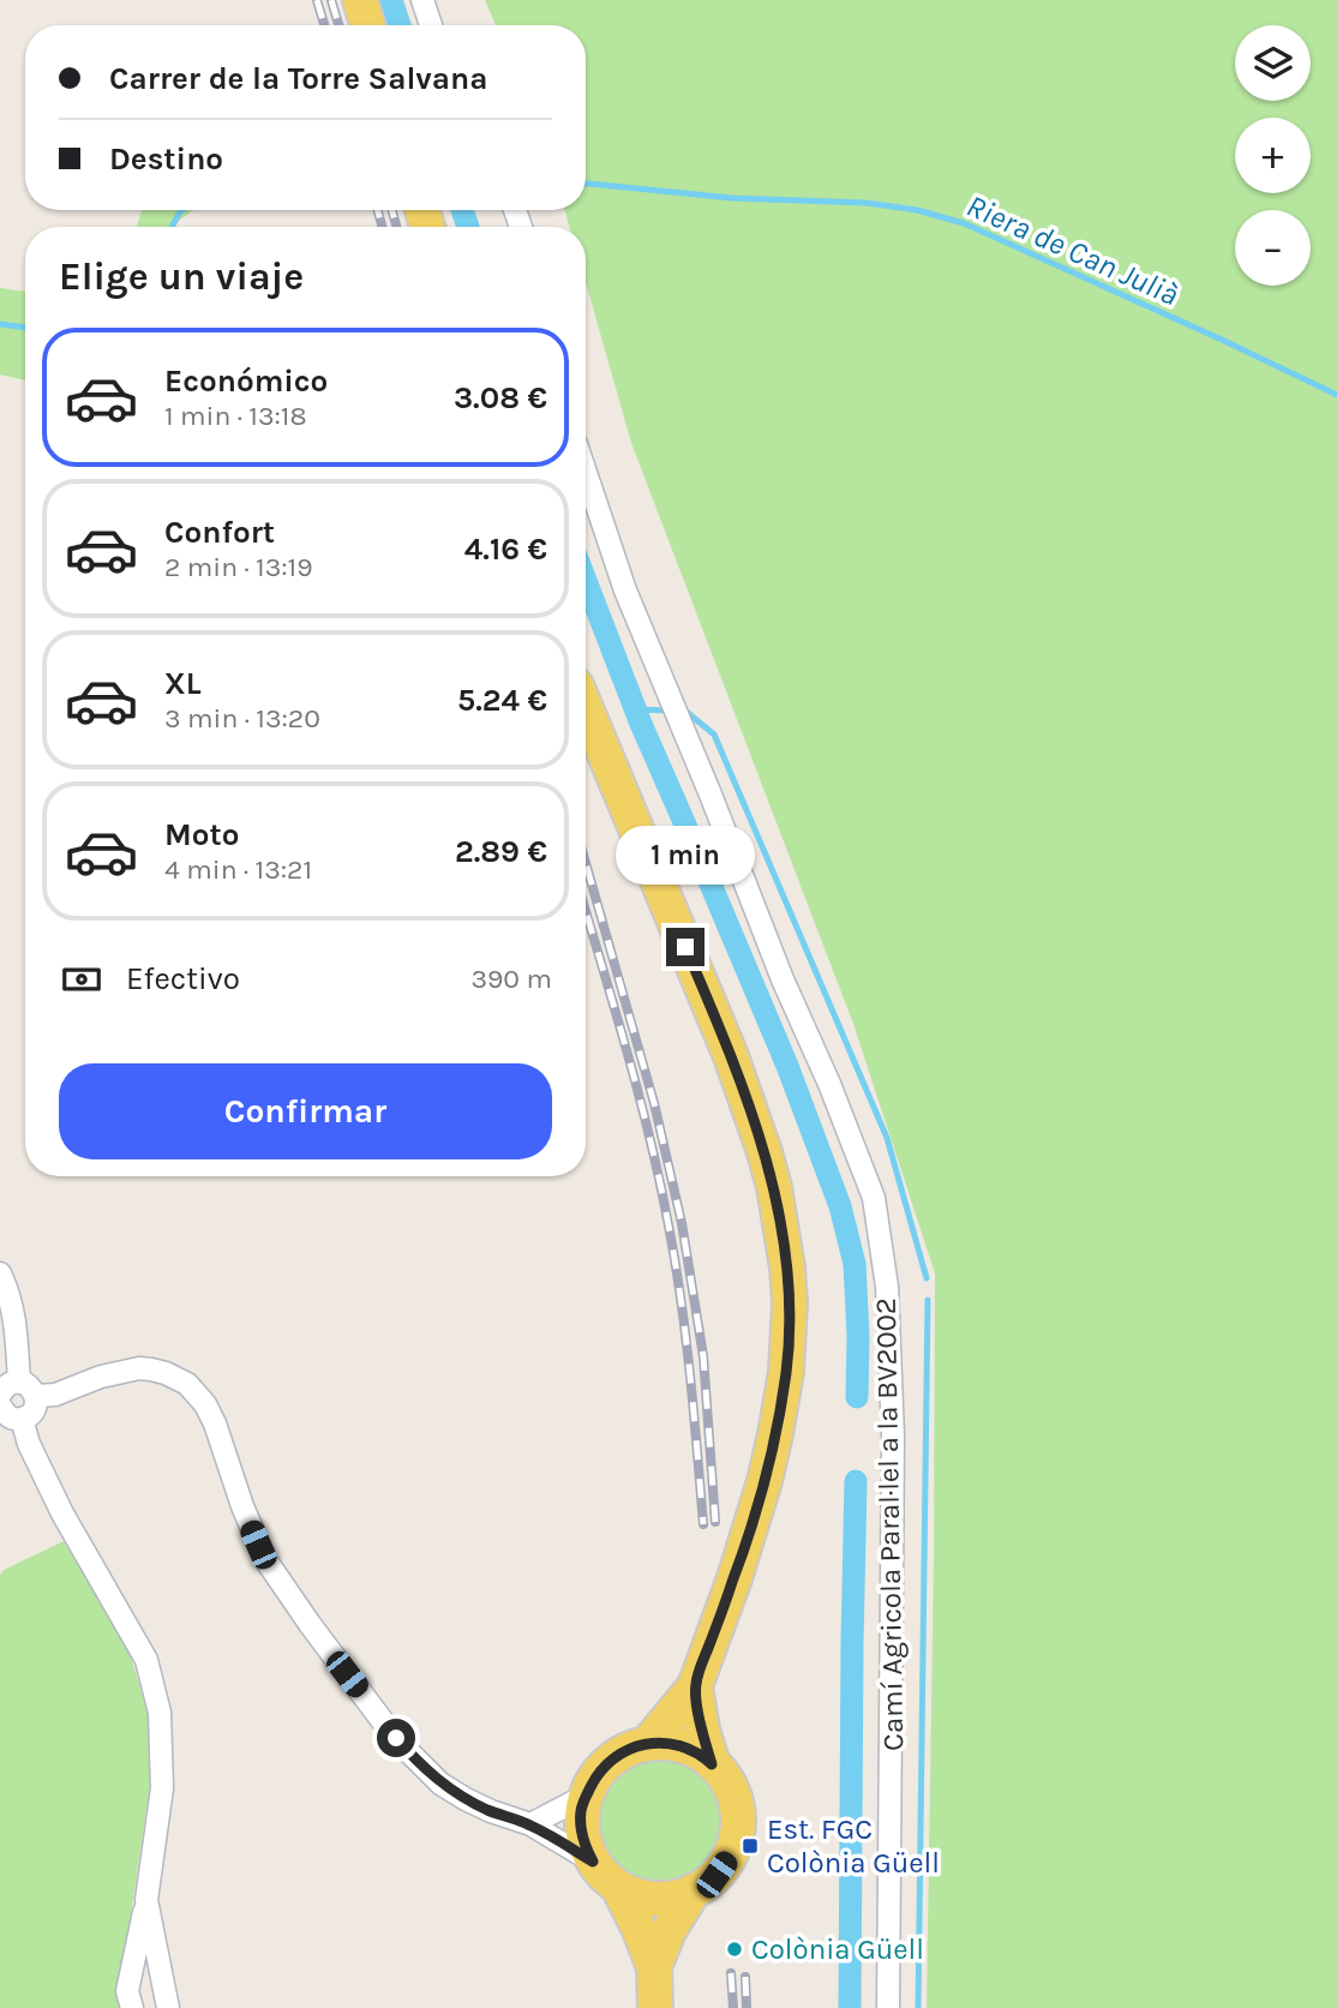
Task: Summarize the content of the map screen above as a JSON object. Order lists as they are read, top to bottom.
{
  "streets": {
    "street": ["Camí Agricola Paral·lel a la BV2002"]
  },
  "water": ["Riera de Can Julià"],
  "places": {
    "transit": ["Est. FGC Colònia Güell"],
    "other": ["Colònia Güell"]
  },
  "page": {
    "map_buttons": ["+", "−"],
    "banner": ["Carrer de la Torre Salvana", "Destino"],
    "heading": "Elige un viaje",
    "list": [
      {
        "name": "Económico",
        "note": "1 min · 13:18",
        "value": "3.08 €"
      },
      {
        "name": "Confort",
        "note": "2 min · 13:19",
        "value": "4.16 €"
      },
      {
        "name": "XL",
        "note": "3 min · 13:20",
        "value": "5.24 €"
      },
      {
        "name": "Moto",
        "note": "4 min · 13:21",
        "value": "2.89 €"
      }
    ],
    "bubble": "1 min",
    "pay": ["Efectivo", "390 m"],
    "buttons": "Confirmar"
  }
}
